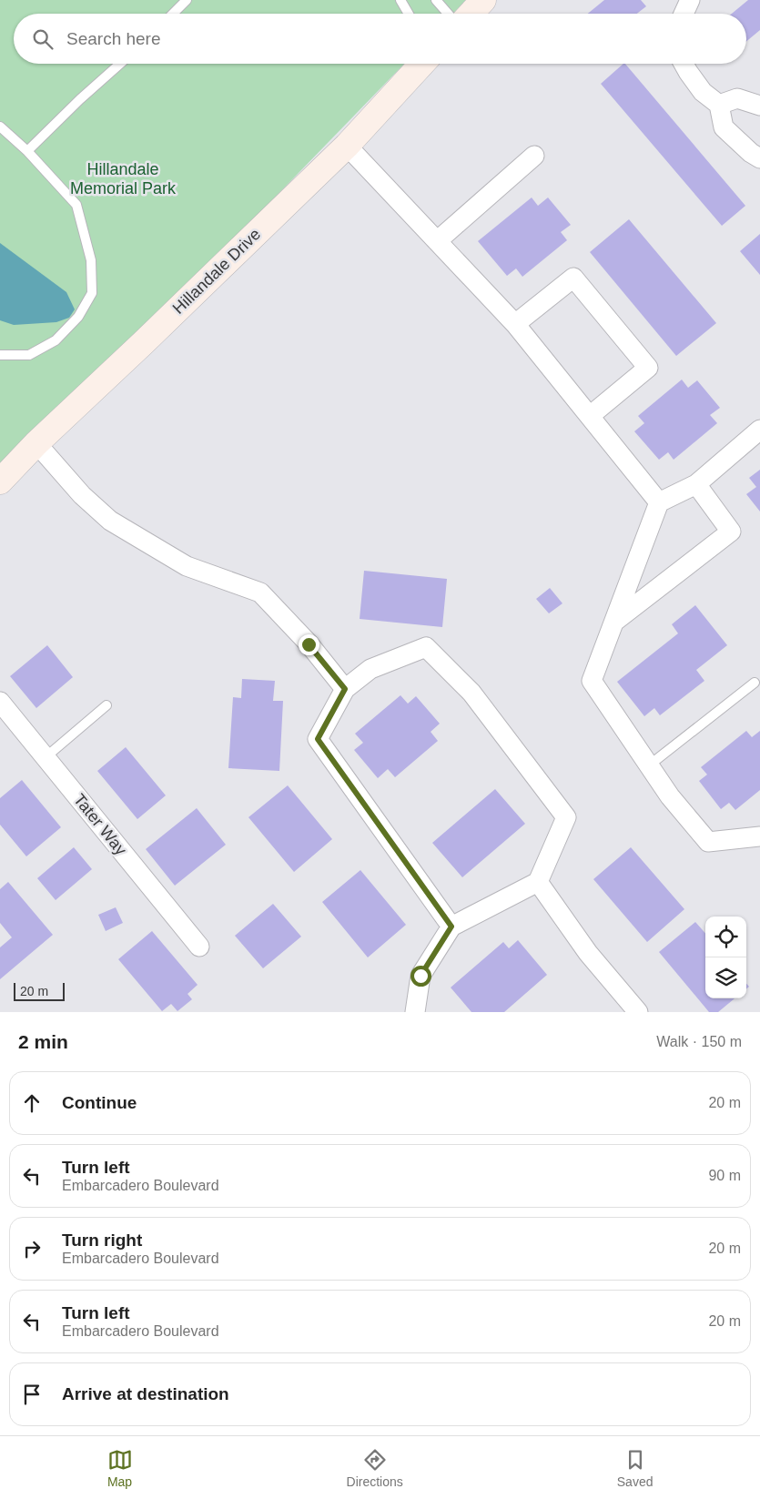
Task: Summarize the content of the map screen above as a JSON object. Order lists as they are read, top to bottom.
{
  "streets": {
    "main road": ["Hillandale Drive"],
    "street": ["Tater Way"]
  },
  "parks": ["Hillandale Memorial Park"],
  "scale_bar": "20 m",
  "page": {
    "search": "Search here",
    "scale": "20 m",
    "heading": ["2 min", "Walk · 150 m"],
    "list": [
      ["Continue", "20 m"],
      ["Turn left", "Embarcadero Boulevard", "90 m"],
      ["Turn right", "Embarcadero Boulevard", "20 m"],
      ["Turn left", "Embarcadero Boulevard", "20 m"],
      "Arrive at destination"
    ],
    "nav": ["Map", "Directions", "Saved"]
  }
}
